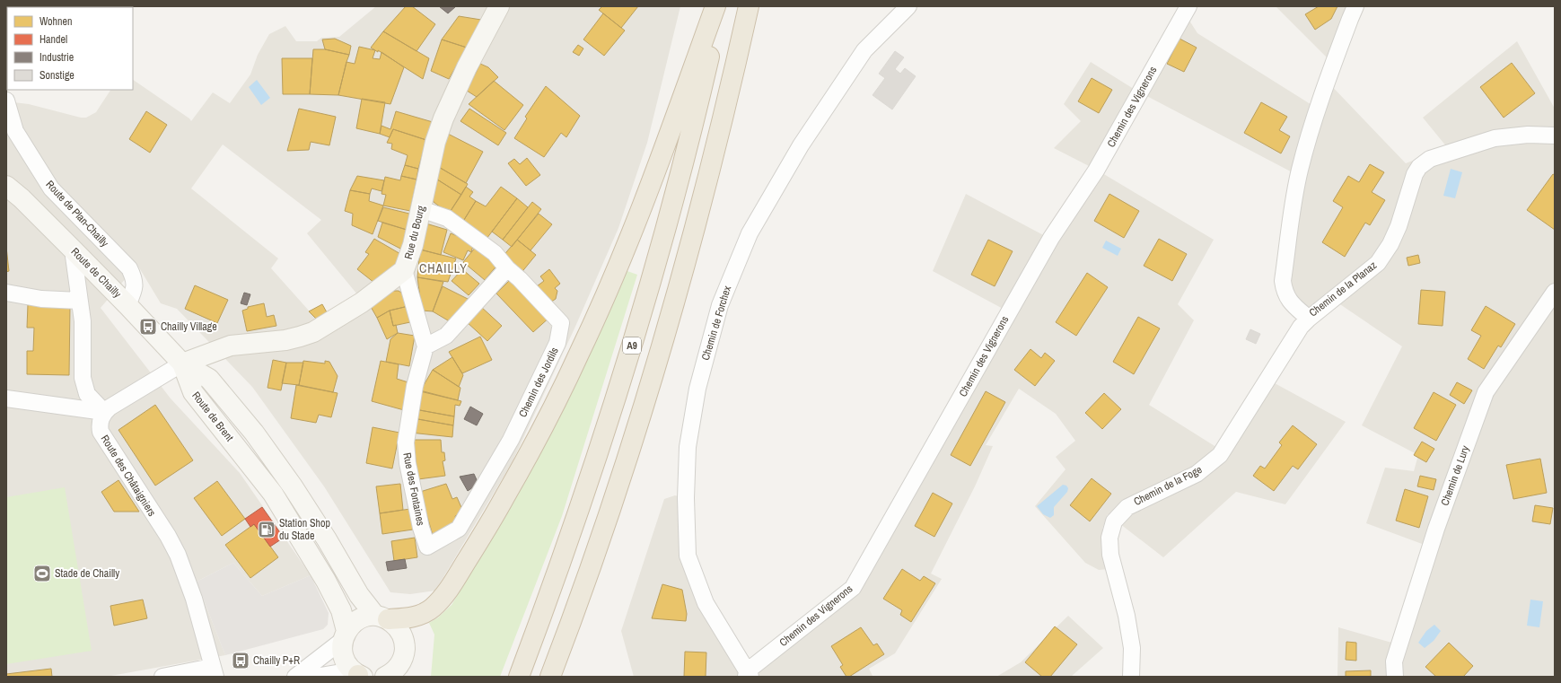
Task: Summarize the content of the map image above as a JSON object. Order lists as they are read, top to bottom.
{
  "streets": {
    "highway": ["A9"],
    "main road": ["Rue du Bourg", "Route de Chailly", "Route de Brent"],
    "street": [
      "Chemin des Vignerons",
      "Route de Plan-Chailly",
      "Chemin de la Planaz",
      "Chemin de Forchex",
      "Chemin des Jordils",
      "Route des Châtaigniers",
      "Chemin de Lury",
      "Chemin de la Foge",
      "Rue des Fontaines"
    ]
  },
  "crossings": [
    ["Chemin des Vignerons", "Chemin de Forchex"],
    ["Route de Plan-Chailly", "Route de Chailly"],
    ["Rue du Bourg", "Route de Chailly"],
    ["Rue du Bourg", "Chemin des Jordils"],
    ["Rue du Bourg", "Route de Brent"],
    ["Route de Chailly", "Route de Brent"],
    ["Chemin de la Planaz", "Chemin de la Foge"],
    ["Chemin des Jordils", "Rue des Fontaines"]
  ],
  "districts": ["CHAILLY"],
  "places": {
    "bus stop": ["Chailly Village", "Chailly P+R"],
    "fuel station": ["Station Shop du Stade"],
    "sports": ["Stade de Chailly"]
  },
  "legend": [
    "Wohnen",
    "Handel",
    "Industrie",
    "Sonstige"
  ]
}
